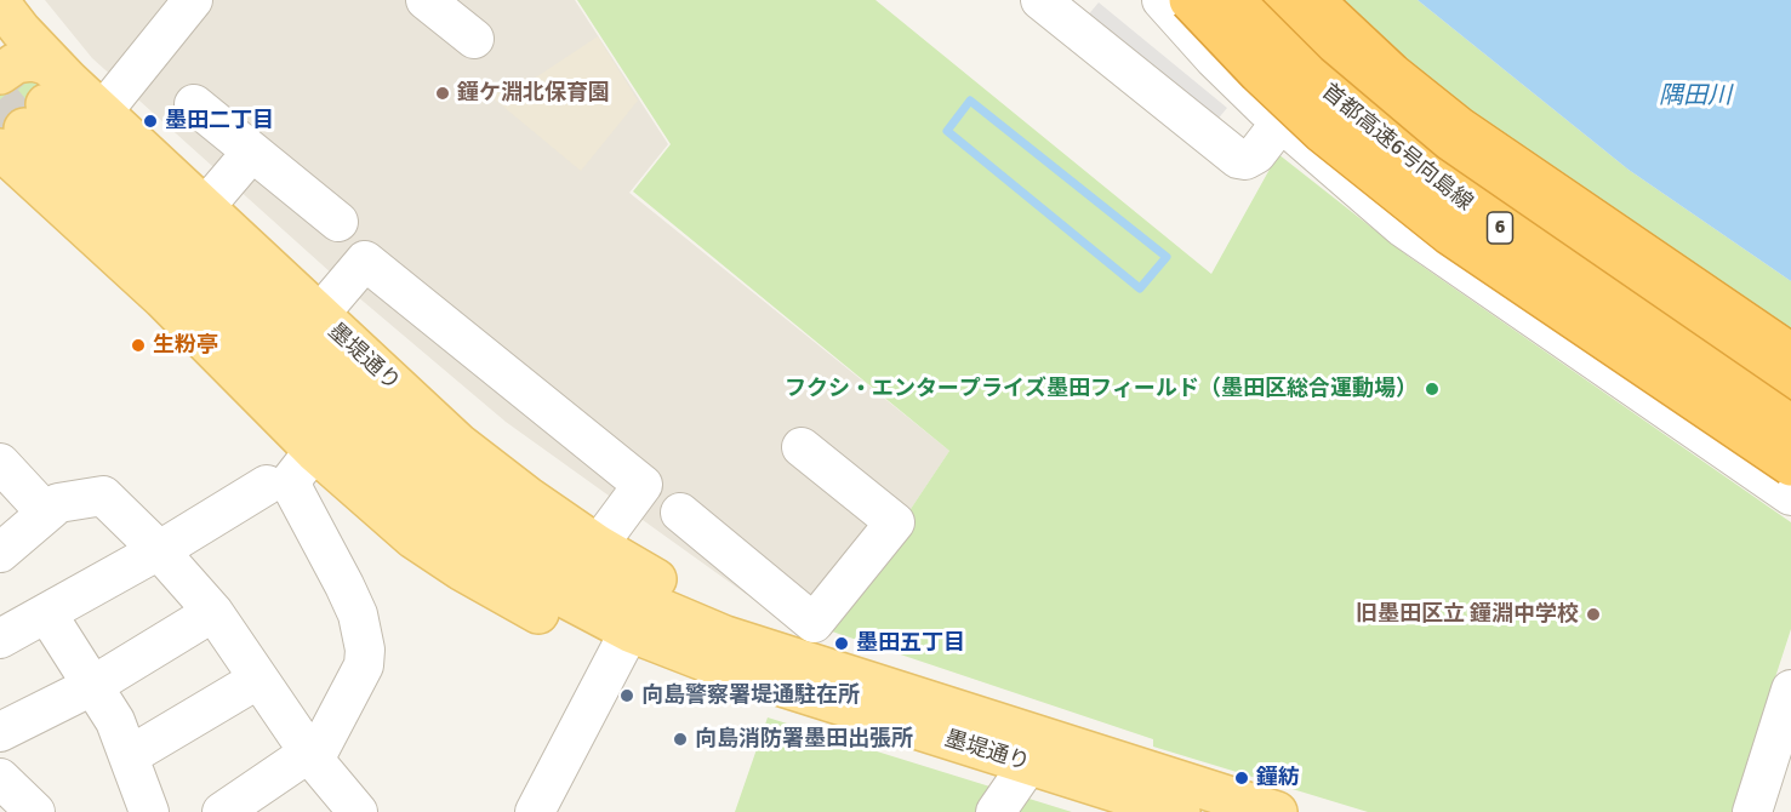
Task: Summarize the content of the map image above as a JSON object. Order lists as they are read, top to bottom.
{
  "streets": {
    "highway": ["首都高速6号向島線", "6"],
    "main road": ["墨堤通り"]
  },
  "water": ["隅田川"],
  "places": [
    "鐘ケ淵北保育園",
    "墨田二丁目",
    "生粉亭",
    "フクシ・エンタープライズ墨田フィールド（墨田区総合運動場）",
    "旧墨田区立 鐘淵中学校",
    "墨田五丁目",
    "向島警察署堤通駐在所",
    "向島消防署墨田出張所",
    "鐘紡"
  ]
}
